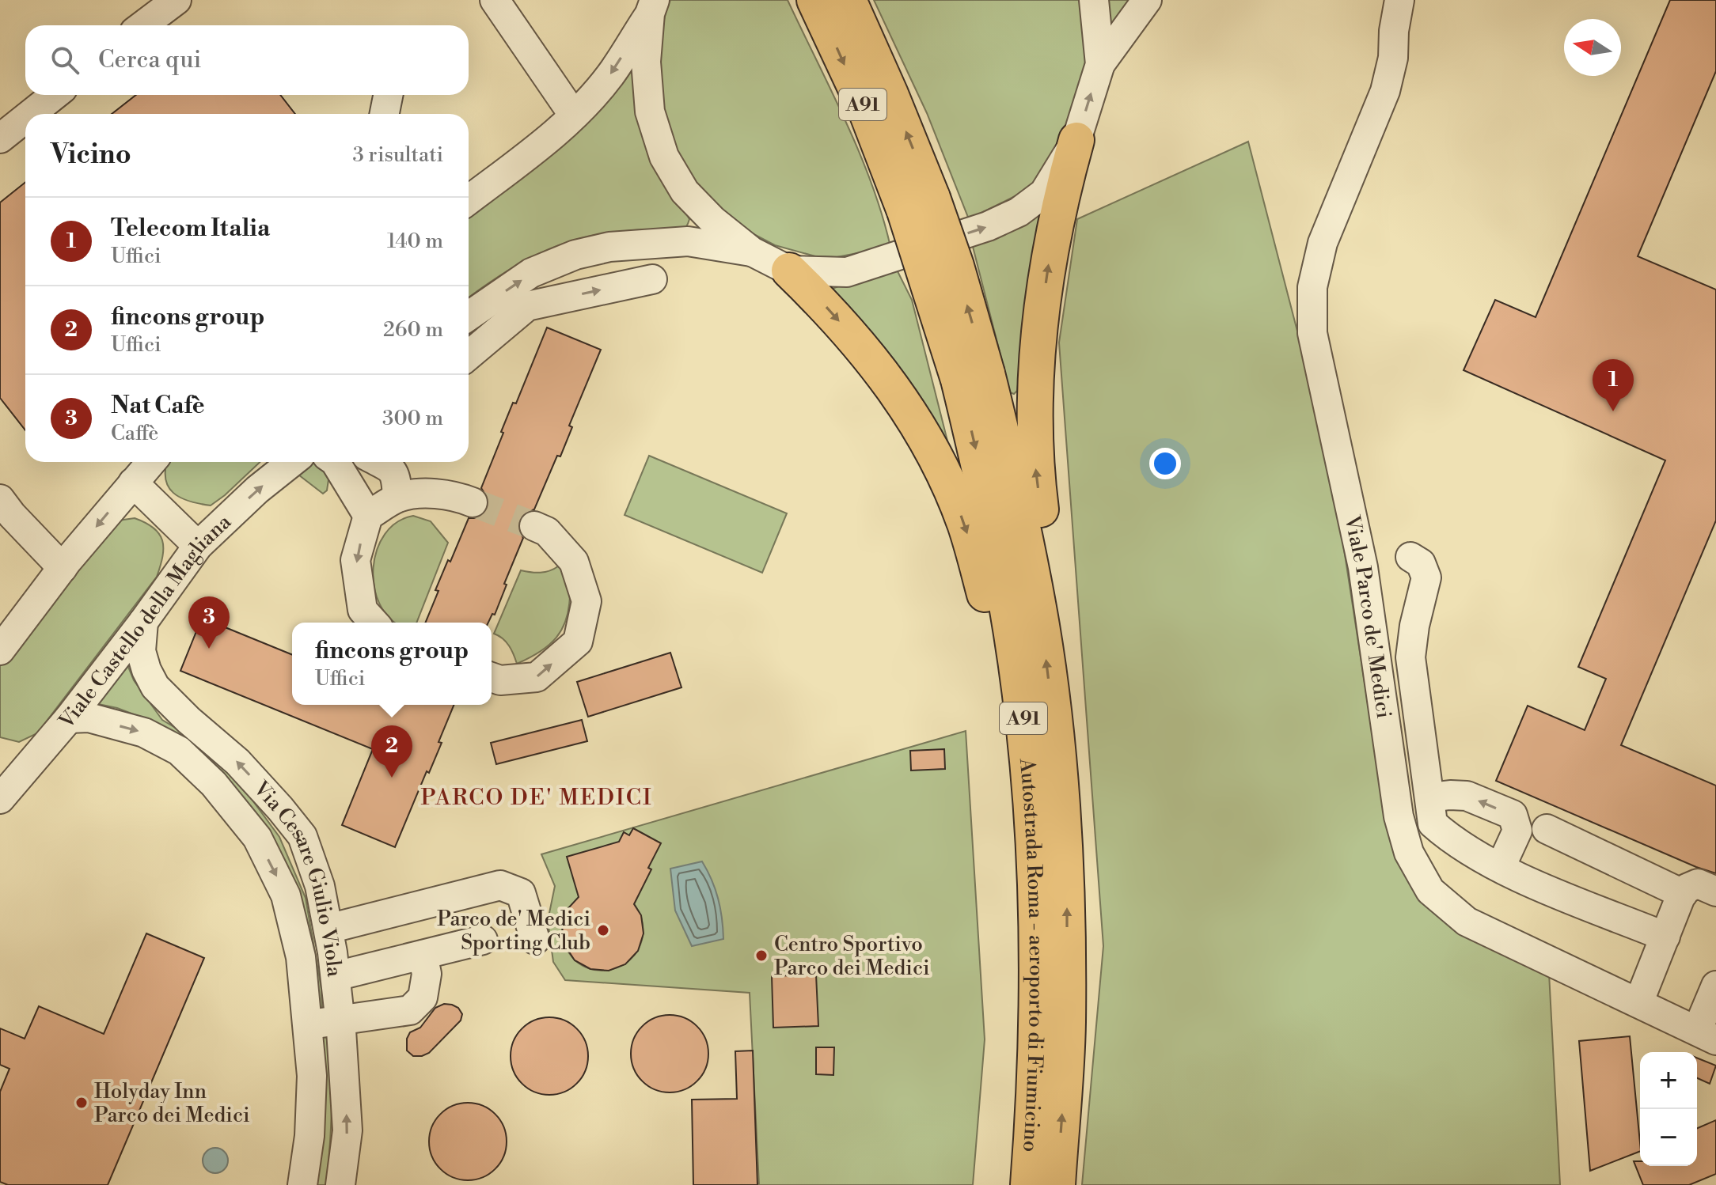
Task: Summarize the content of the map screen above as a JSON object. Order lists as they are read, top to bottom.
{
  "streets": {
    "highway": ["A91", "Autostrada Roma - aeroporto di Fiumicino"],
    "street": ["Viale Parco de' Medici", "Viale Castello della Magliana", "Via Cesare Giulio Viola"]
  },
  "crossings": [
    ["Viale Castello della Magliana", "Via Cesare Giulio Viola"]
  ],
  "districts": ["PARCO DE' MEDICI"],
  "places": ["Parco de' Medici Sporting Club", "Centro Sportivo Parco dei Medici", "Holyday Inn Parco dei Medici"],
  "north": "left",
  "page": {
    "search": "Cerca qui",
    "heading": ["Vicino", "3 risultati"],
    "list": [
      {
        "mark": "1",
        "name": "Telecom Italia",
        "note": "Uffici",
        "value": "140 m"
      },
      {
        "mark": "2",
        "name": "fincons group",
        "note": "Uffici",
        "value": "260 m"
      },
      {
        "mark": "3",
        "name": "Nat Cafè",
        "note": "Caffè",
        "value": "300 m"
      }
    ],
    "pins": ["1", "3", "2"],
    "popup": ["fincons group", "Uffici"],
    "map_buttons": ["+", "−"]
  }
}
